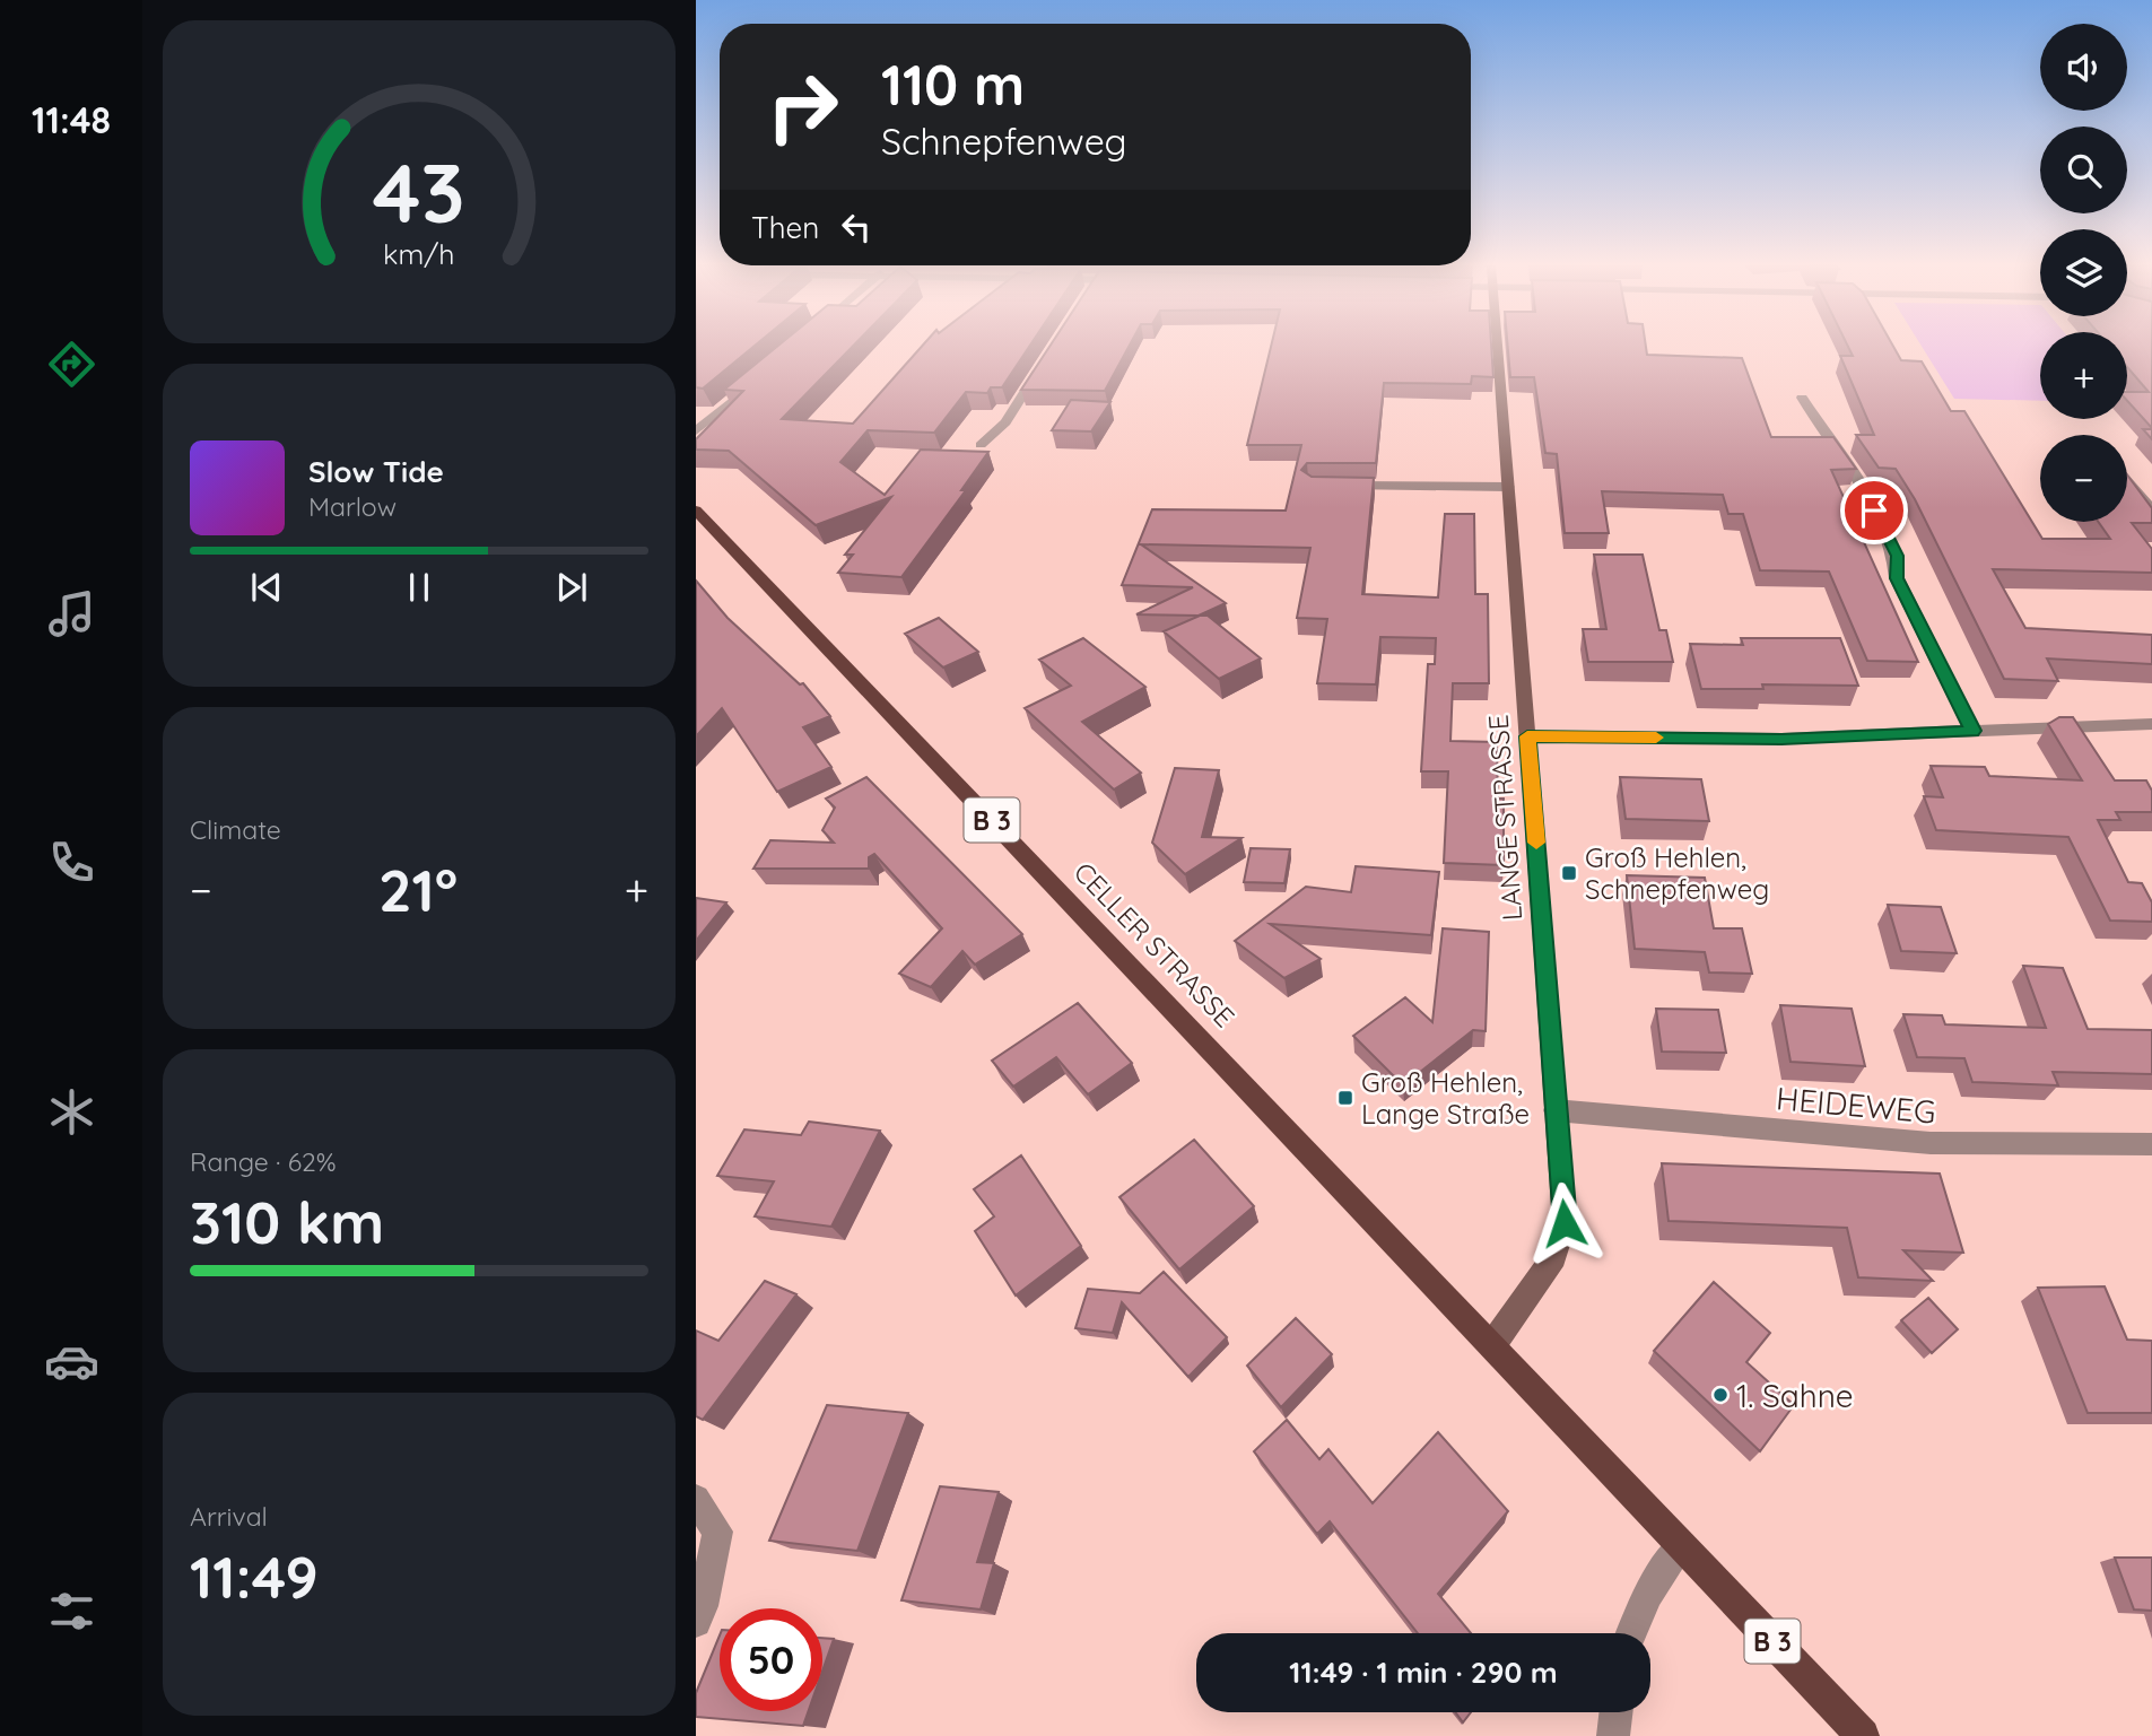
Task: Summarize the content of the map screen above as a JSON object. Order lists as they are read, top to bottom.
{
  "streets": {
    "main road": ["LANGE STRASSE", "B 3", "CELLER STRASSE"],
    "street": ["HEIDEWEG"]
  },
  "crossings": [
    ["LANGE STRASSE", "CELLER STRASSE"],
    ["LANGE STRASSE", "HEIDEWEG"],
    ["B 3", "CELLER STRASSE"]
  ],
  "places": {
    "transit": ["Groß Hehlen, Schnepfenweg", "Groß Hehlen, Lange Straße"],
    "other": ["1. Sahne"]
  },
  "page": {
    "tabs": "11:48",
    "map_buttons": ["+", "−"],
    "turn": ["110 m", "Schnepfenweg"],
    "then": "Then",
    "song": ["Slow Tide", "Marlow"],
    "tile": [
      "Climate",
      ["Range · 62%", "310 km"],
      ["Arrival", "11:49"]
    ],
    "heat": ["−", "21°", "+"],
    "limit": "50",
    "trip": "11:49 · 1 min · 290 m",
    "gauge": ["43", "km/h"]
  }
}
